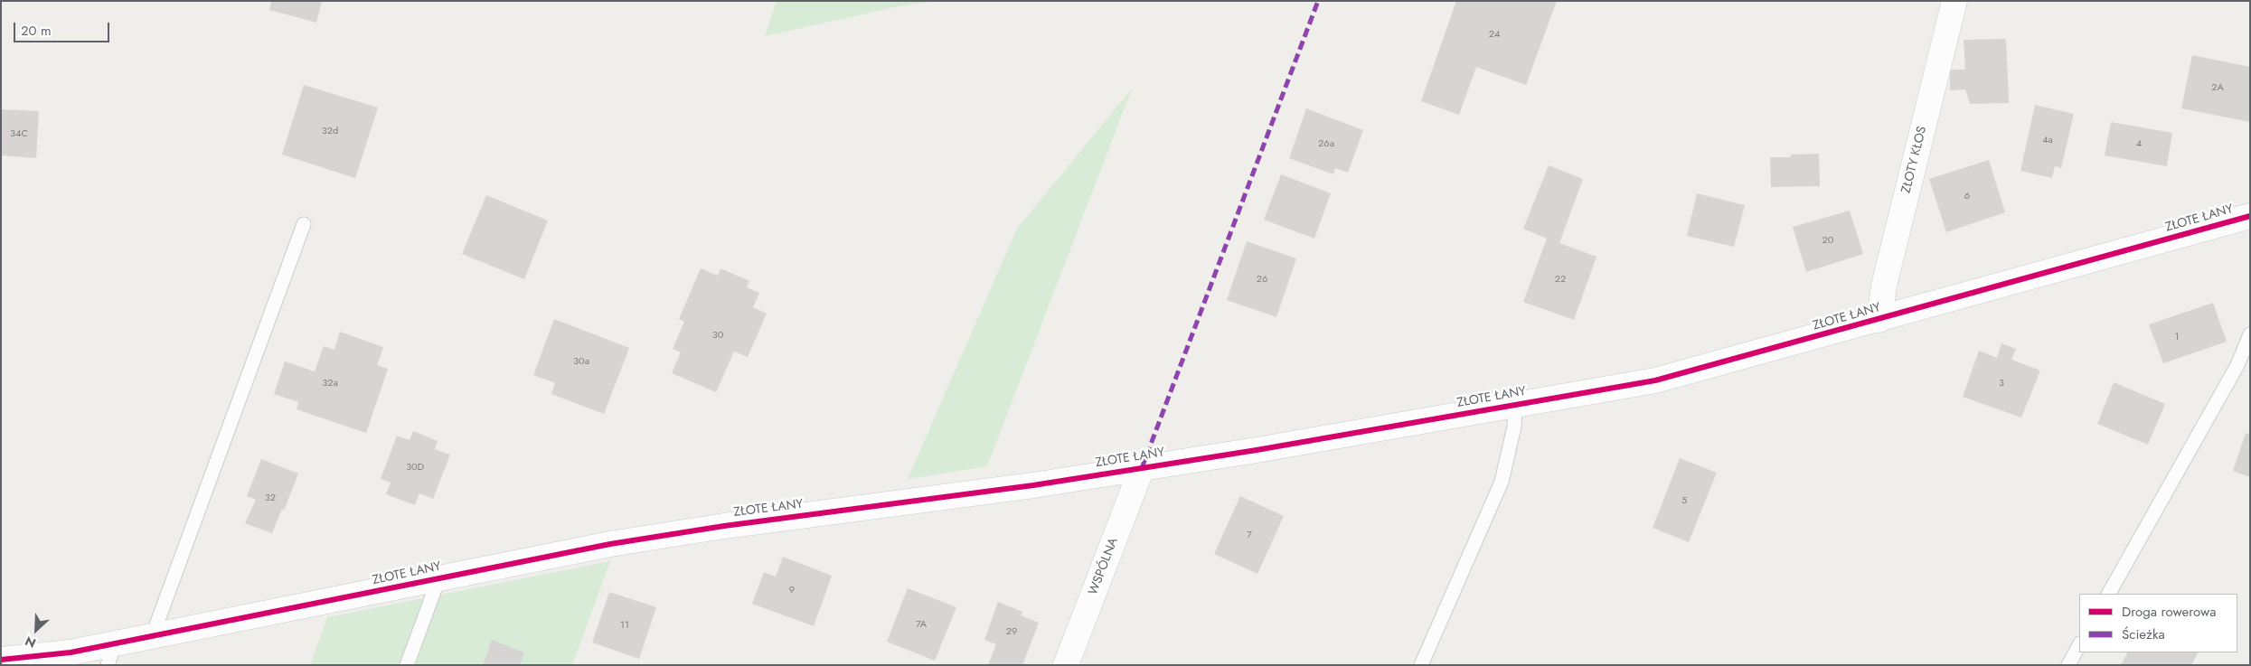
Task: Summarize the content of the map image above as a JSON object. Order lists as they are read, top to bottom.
{
  "streets": {
    "street": ["ZŁOTY KŁOS", "ZŁOTE ŁANY", "WSPÓLNA"]
  },
  "crossings": [
    ["ZŁOTY KŁOS", "ZŁOTE ŁANY"],
    ["ZŁOTE ŁANY", "WSPÓLNA"]
  ],
  "house_numbers": [
    "24",
    "2A",
    "32d",
    "34C",
    "4a",
    "26a",
    "4",
    "6",
    "20",
    "26",
    "22",
    "30",
    "1",
    "30a",
    "32a",
    "3",
    "30D",
    "32",
    "5",
    "7",
    "9",
    "7A",
    "11",
    "29"
  ],
  "legend": ["Droga rowerowa", "Ścieżka"],
  "scale_bar": "20 m",
  "north": "bottom left"
}
